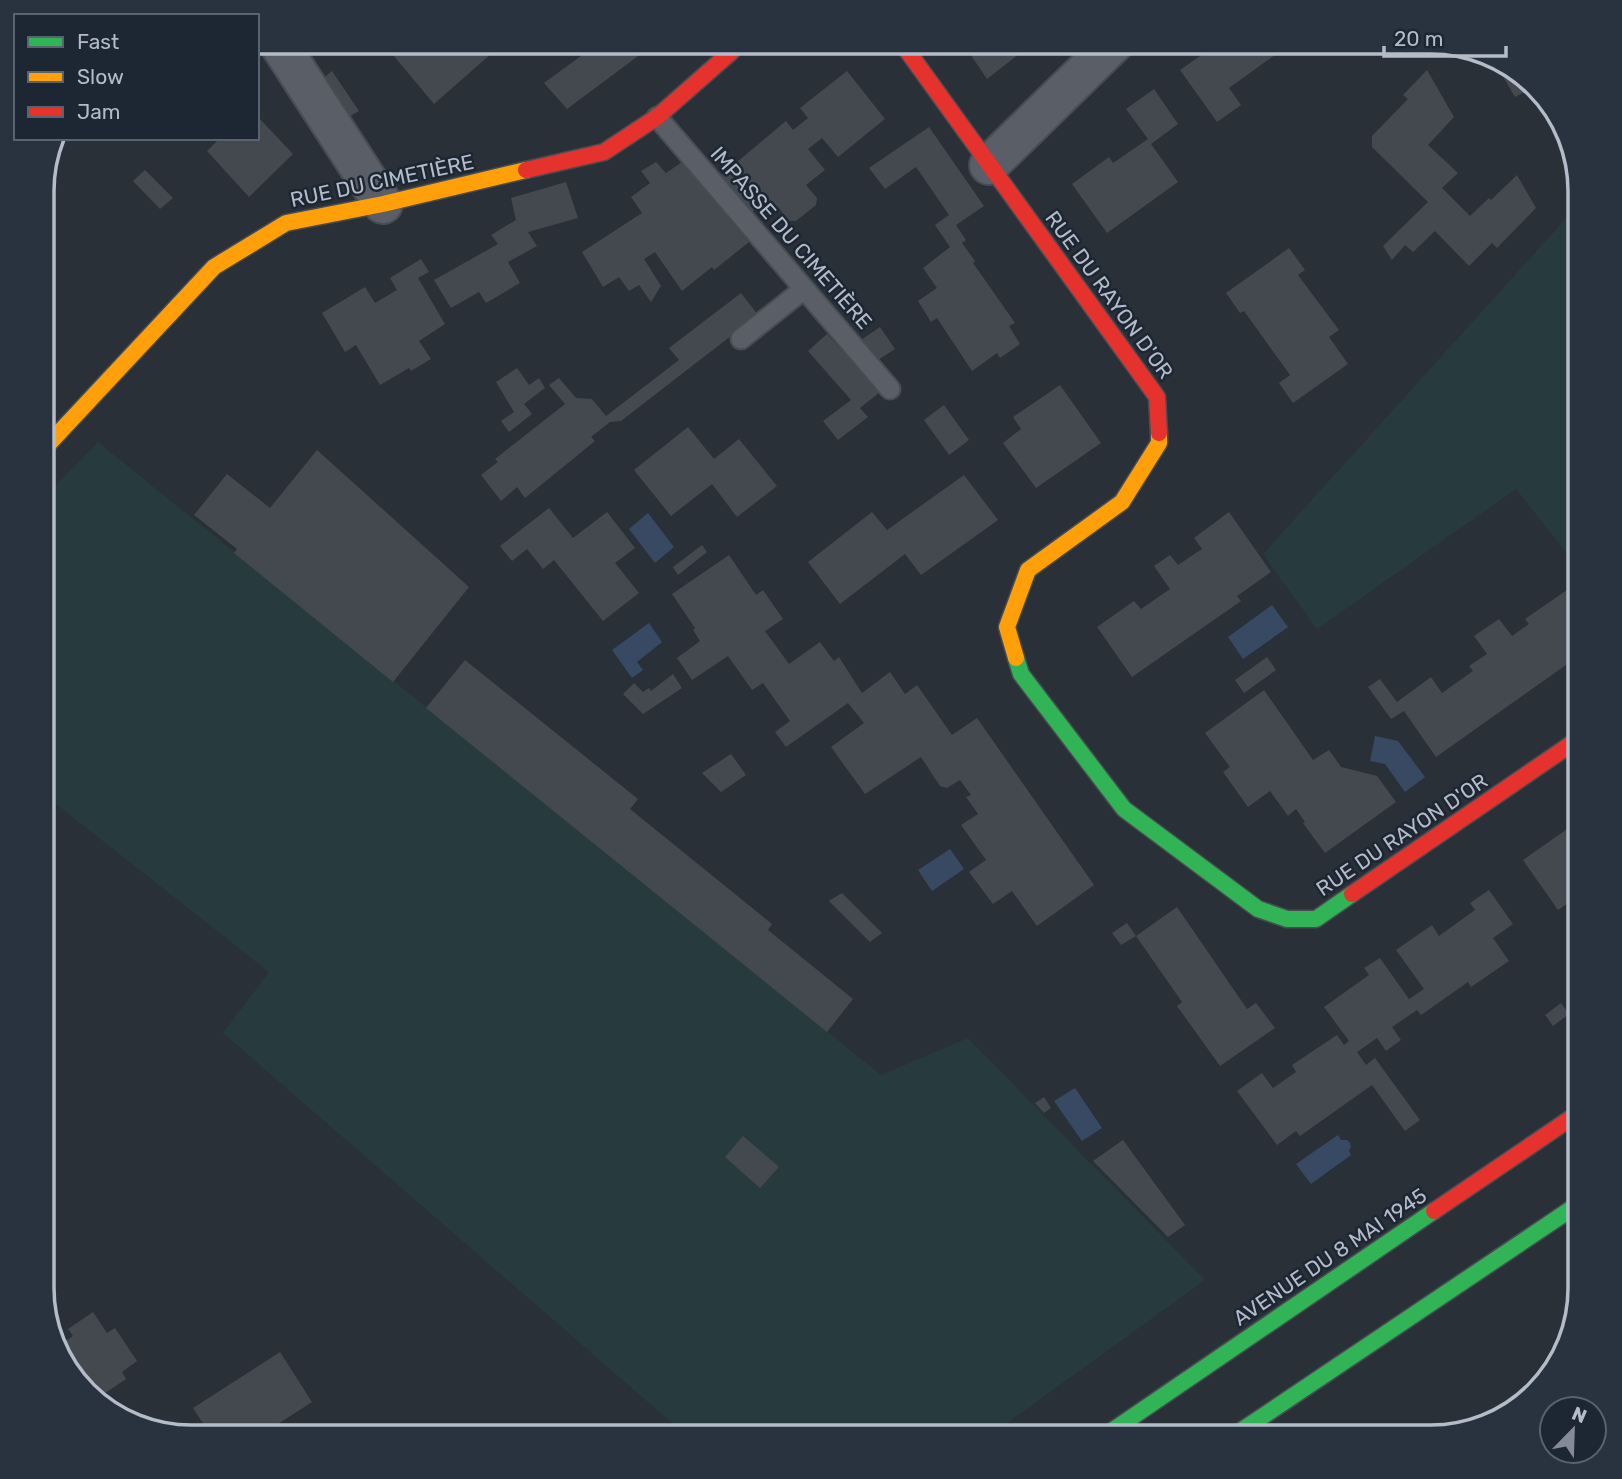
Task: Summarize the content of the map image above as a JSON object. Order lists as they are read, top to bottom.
{
  "streets": {
    "street": ["RUE DU CIMETIÈRE", "RUE DU RAYON D'OR", "AVENUE DU 8 MAI 1945"],
    "lane": ["IMPASSE DU CIMETIÈRE"]
  },
  "crossings": [
    ["RUE DU CIMETIÈRE", "IMPASSE DU CIMETIÈRE"]
  ],
  "legend": ["Fast", "Slow", "Jam"],
  "scale_bar": "20 m",
  "north": "top right"
}
